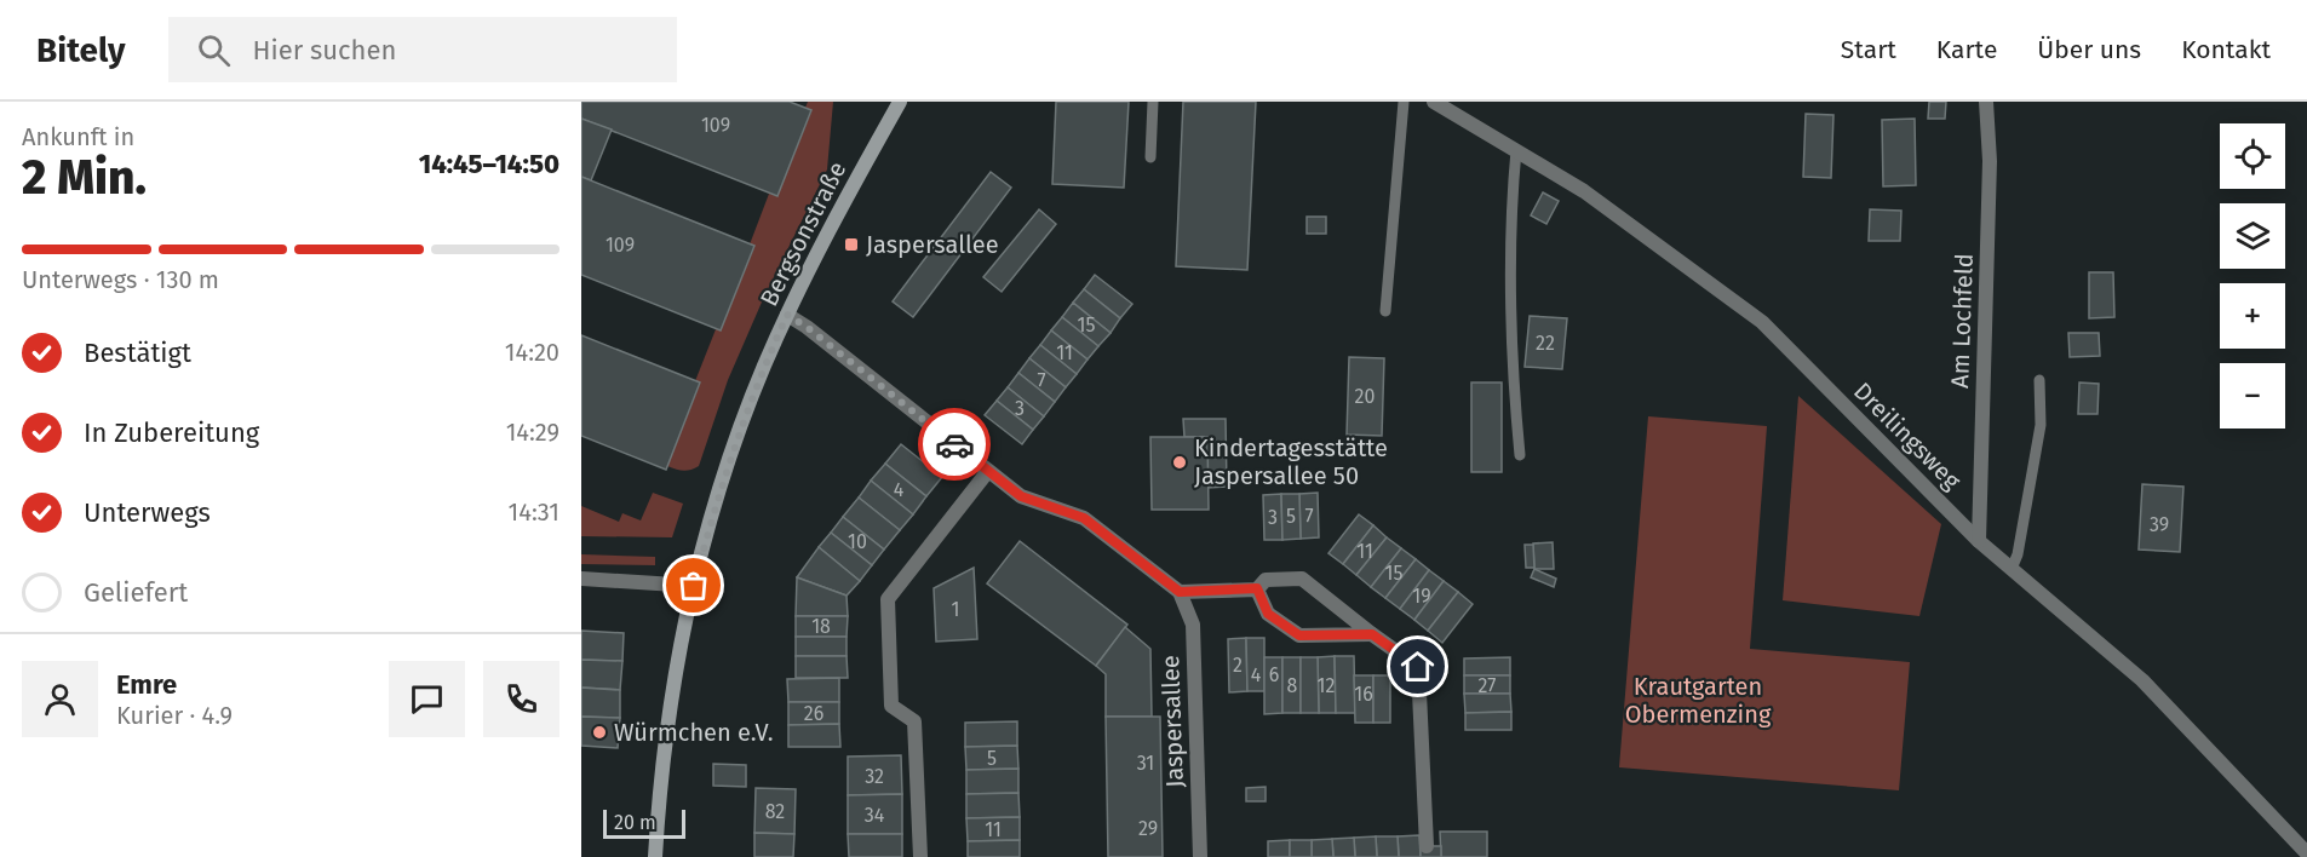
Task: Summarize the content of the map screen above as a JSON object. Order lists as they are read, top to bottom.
{
  "streets": {
    "street": [
      "Bergsonstraße",
      "Am Lochfeld",
      "Dreilingsweg",
      "Jaspersallee"
    ]
  },
  "crossings": [
    ["Am Lochfeld", "Dreilingsweg"]
  ],
  "parks": ["Krautgarten Obermenzing"],
  "places": {
    "transit": ["Jaspersallee"],
    "other": ["Kindertagesstätte Jaspersallee 50", "Würmchen e.V."]
  },
  "house_numbers": [
    "109",
    "109",
    "15",
    "22",
    "11",
    "7",
    "20",
    "3",
    "4",
    "5",
    "7",
    "3",
    "39",
    "10",
    "11",
    "15",
    "19",
    "1",
    "18",
    "2",
    "4",
    "6",
    "8",
    "12",
    "27",
    "16",
    "26",
    "5",
    "31",
    "32",
    "82",
    "34",
    "29",
    "11"
  ],
  "scale_bar": "20 m",
  "page": {
    "header": "Bitely",
    "search": "Hier suchen",
    "nav": [
      "Start",
      "Karte",
      "Über uns",
      "Kontakt"
    ],
    "heading": ["2 Min.", "Ankunft in", "14:45–14:50"],
    "panel": ["Emre", "Kurier · 4.9"],
    "map_buttons": ["+", "−"],
    "bar": "Unterwegs · 130 m",
    "list": [
      ["Bestätigt", "14:20"],
      ["In Zubereitung", "14:29"],
      ["Unterwegs", "14:31"],
      "Geliefert"
    ],
    "scale": "20 m"
  }
}
